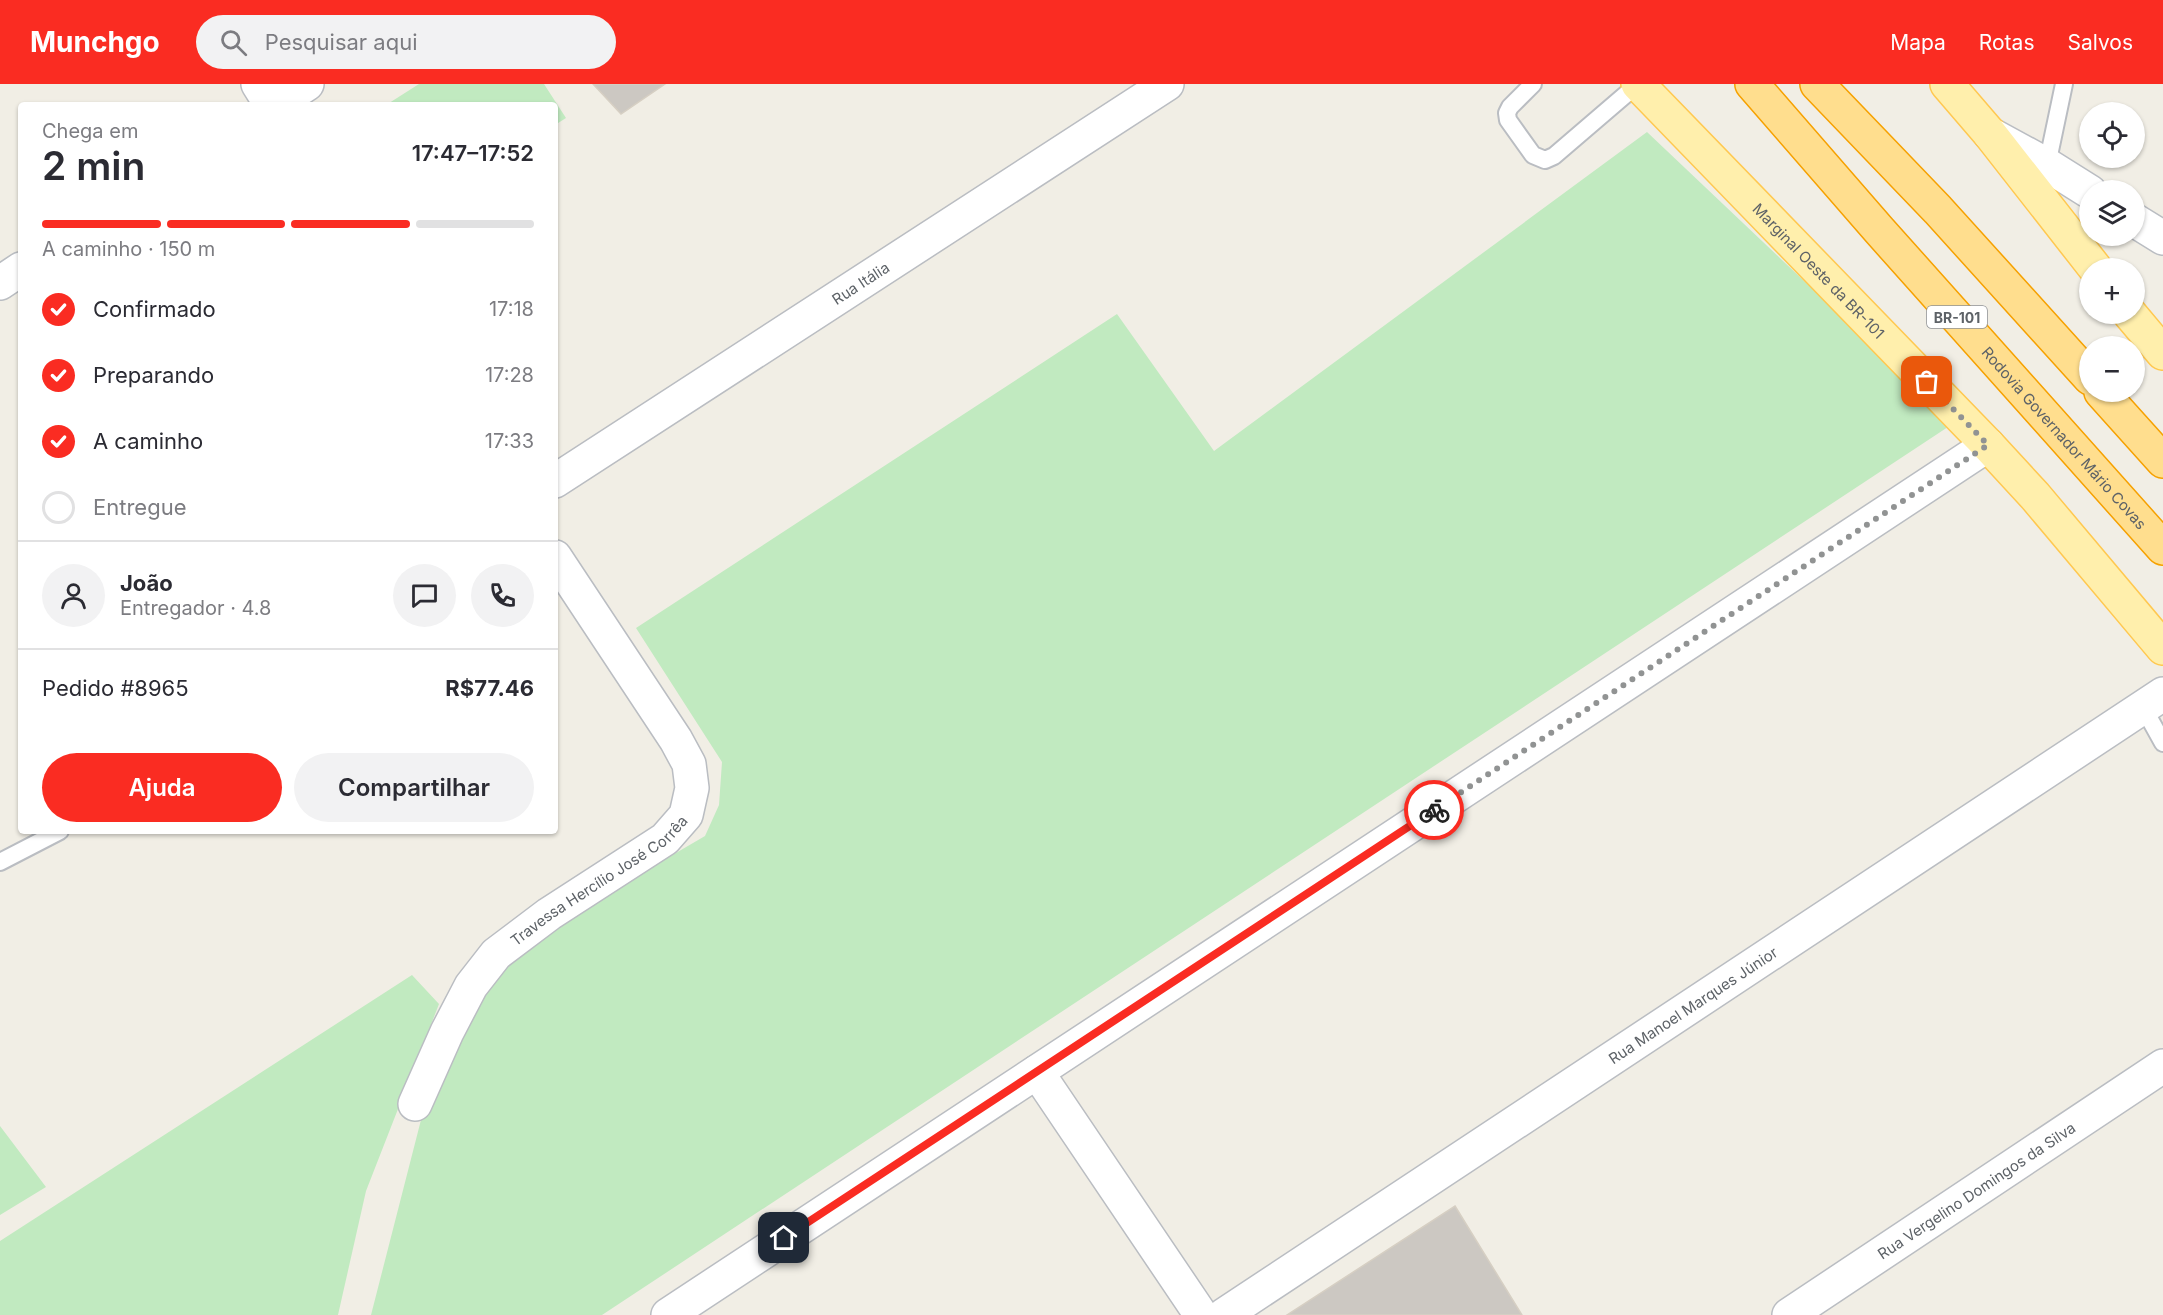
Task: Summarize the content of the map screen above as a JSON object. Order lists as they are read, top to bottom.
{
  "streets": {
    "highway": ["BR-101", "Rodovia Governador Mário Covas"],
    "main road": ["Marginal Oeste da BR-101"],
    "street": [
      "Rua Itália",
      "Travessa Hercílio José Corrêa",
      "Rua Manoel Marques Júnior",
      "Rua Vergelino Domingos da Silva"
    ]
  },
  "page": {
    "header": "Munchgo",
    "search": "Pesquisar aqui",
    "nav": ["Mapa", "Rotas", "Salvos"],
    "map_buttons": ["+", "−"],
    "heading": ["2 min", "Chega em", "17:47–17:52"],
    "panel": [
      "João",
      "Entregador · 4.8",
      "Pedido #8965",
      "R$77.46"
    ],
    "bar": "A caminho · 150 m",
    "list": [
      ["Confirmado", "17:18"],
      ["Preparando", "17:28"],
      ["A caminho", "17:33"],
      "Entregue"
    ],
    "buttons": ["Ajuda", "Compartilhar"]
  }
}
